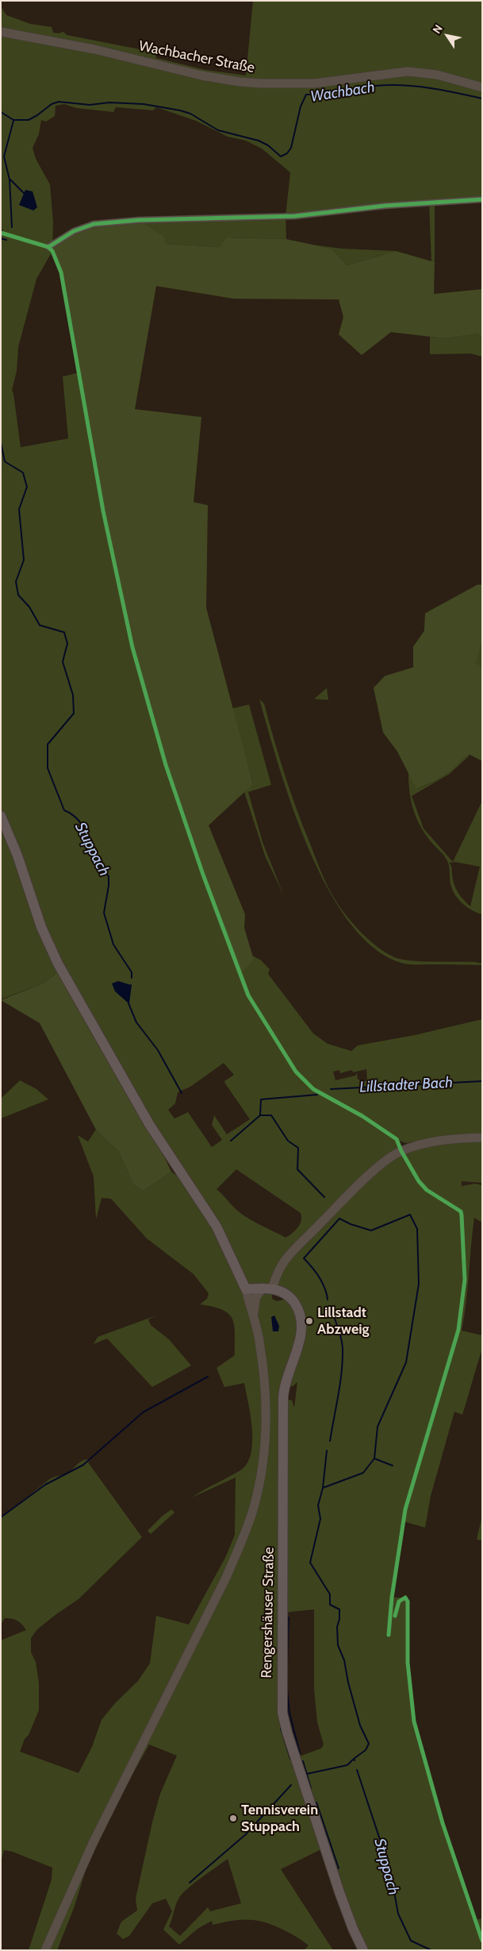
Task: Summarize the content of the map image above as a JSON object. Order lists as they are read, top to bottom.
{
  "streets": {
    "main road": ["Rengershäuser Straße"],
    "street": ["Wachbacher Straße"]
  },
  "water": ["Wachbach", "Stuppach", "Lillstadter Bach"],
  "places": ["Lillstadt Abzweig", "Tennisverein Stuppach"],
  "north": "top left"
}
